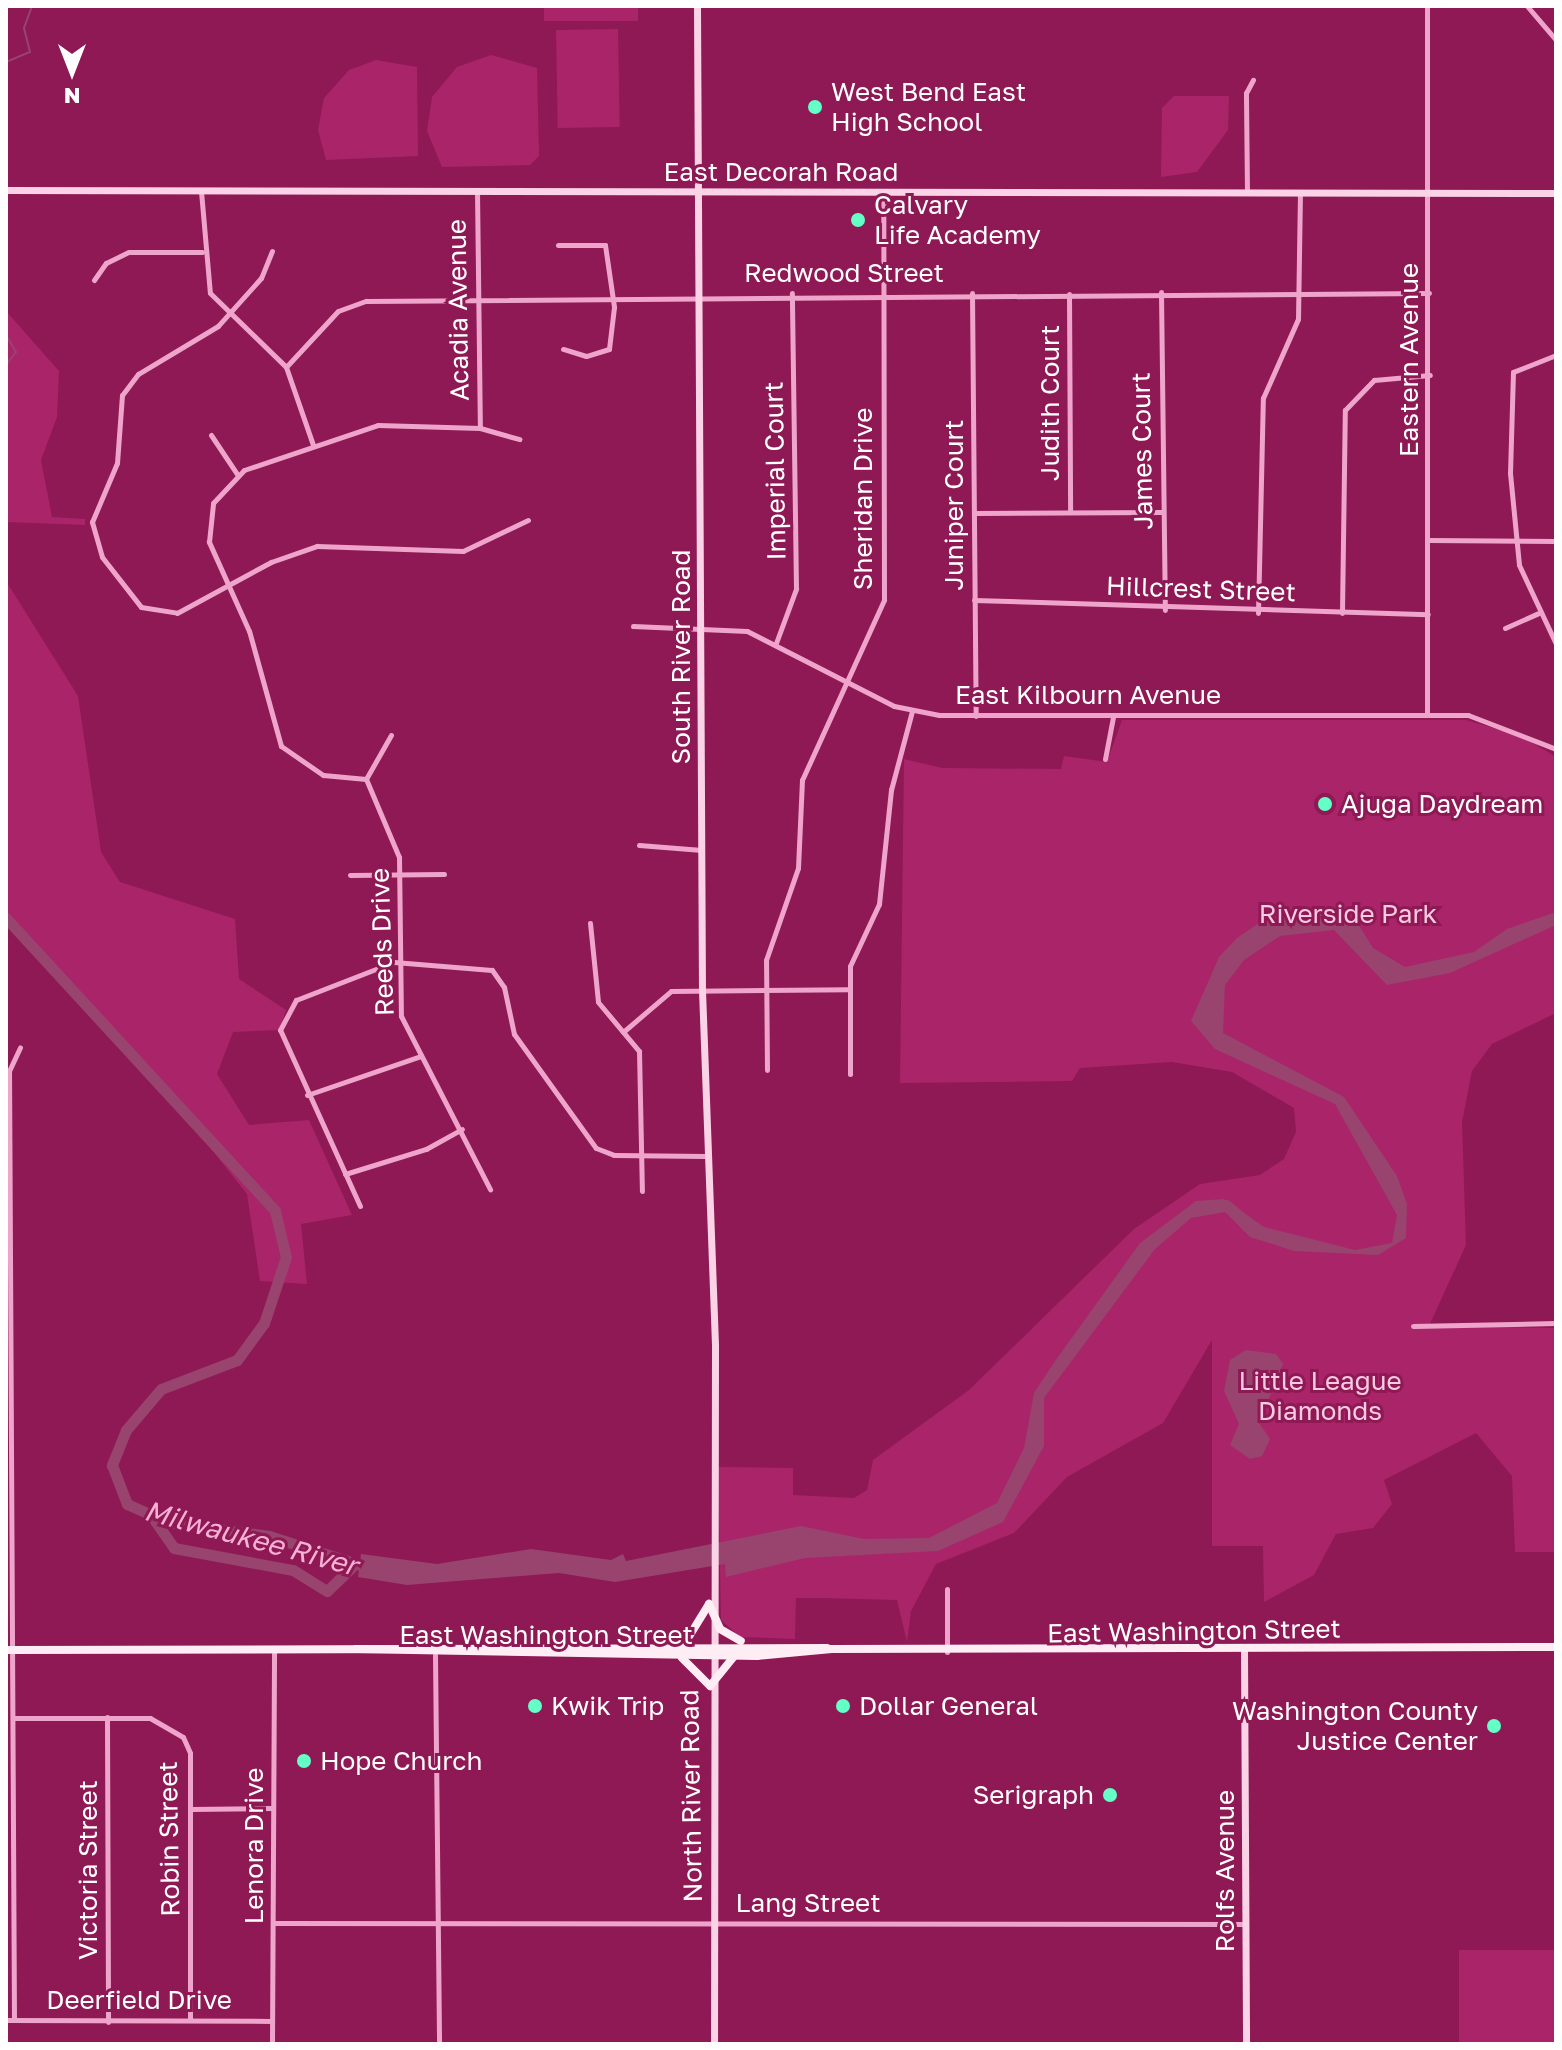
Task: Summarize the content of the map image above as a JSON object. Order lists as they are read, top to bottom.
{
  "streets": {
    "main road": ["East Washington Street"],
    "street": [
      "East Decorah Road",
      "Redwood Street",
      "Acadia Avenue",
      "Eastern Avenue",
      "Judith Court",
      "James Court",
      "Imperial Court",
      "Sheridan Drive",
      "Juniper Court",
      "Hillcrest Street",
      "South River Road",
      "East Kilbourn Avenue",
      "Reeds Drive",
      "North River Road",
      "Robin Street",
      "Lenora Drive",
      "Victoria Street",
      "Rolfs Avenue",
      "Lang Street",
      "Deerfield Drive"
    ]
  },
  "crossings": [
    ["East Decorah Road", "Acadia Avenue"],
    ["East Decorah Road", "Eastern Avenue"],
    ["East Decorah Road", "Sheridan Drive"],
    ["East Decorah Road", "South River Road"],
    ["Redwood Street", "Acadia Avenue"],
    ["Redwood Street", "Eastern Avenue"],
    ["Redwood Street", "Judith Court"],
    ["Redwood Street", "James Court"],
    ["Redwood Street", "Imperial Court"],
    ["Redwood Street", "Sheridan Drive"],
    ["Redwood Street", "Juniper Court"],
    ["Redwood Street", "South River Road"],
    ["Eastern Avenue", "Hillcrest Street"],
    ["Eastern Avenue", "East Kilbourn Avenue"],
    ["James Court", "Hillcrest Street"],
    ["Imperial Court", "East Kilbourn Avenue"],
    ["Sheridan Drive", "East Kilbourn Avenue"],
    ["Juniper Court", "Hillcrest Street"],
    ["Juniper Court", "East Kilbourn Avenue"],
    ["South River Road", "East Kilbourn Avenue"],
    ["South River Road", "North River Road"],
    ["East Washington Street", "North River Road"],
    ["East Washington Street", "Lenora Drive"],
    ["East Washington Street", "Rolfs Avenue"],
    ["North River Road", "Lang Street"],
    ["Robin Street", "Victoria Street"],
    ["Robin Street", "Deerfield Drive"],
    ["Lenora Drive", "Lang Street"],
    ["Lenora Drive", "Deerfield Drive"],
    ["Victoria Street", "Deerfield Drive"],
    ["Rolfs Avenue", "Lang Street"]
  ],
  "water": ["Milwaukee River"],
  "parks": ["Riverside Park", "Little League Diamonds"],
  "places": [
    "West Bend East High School",
    "Calvary Life Academy",
    "Ajuga Daydream",
    "Kwik Trip",
    "Dollar General",
    "Washington County Justice Center",
    "Hope Church",
    "Serigraph"
  ],
  "north": "bottom"
}
